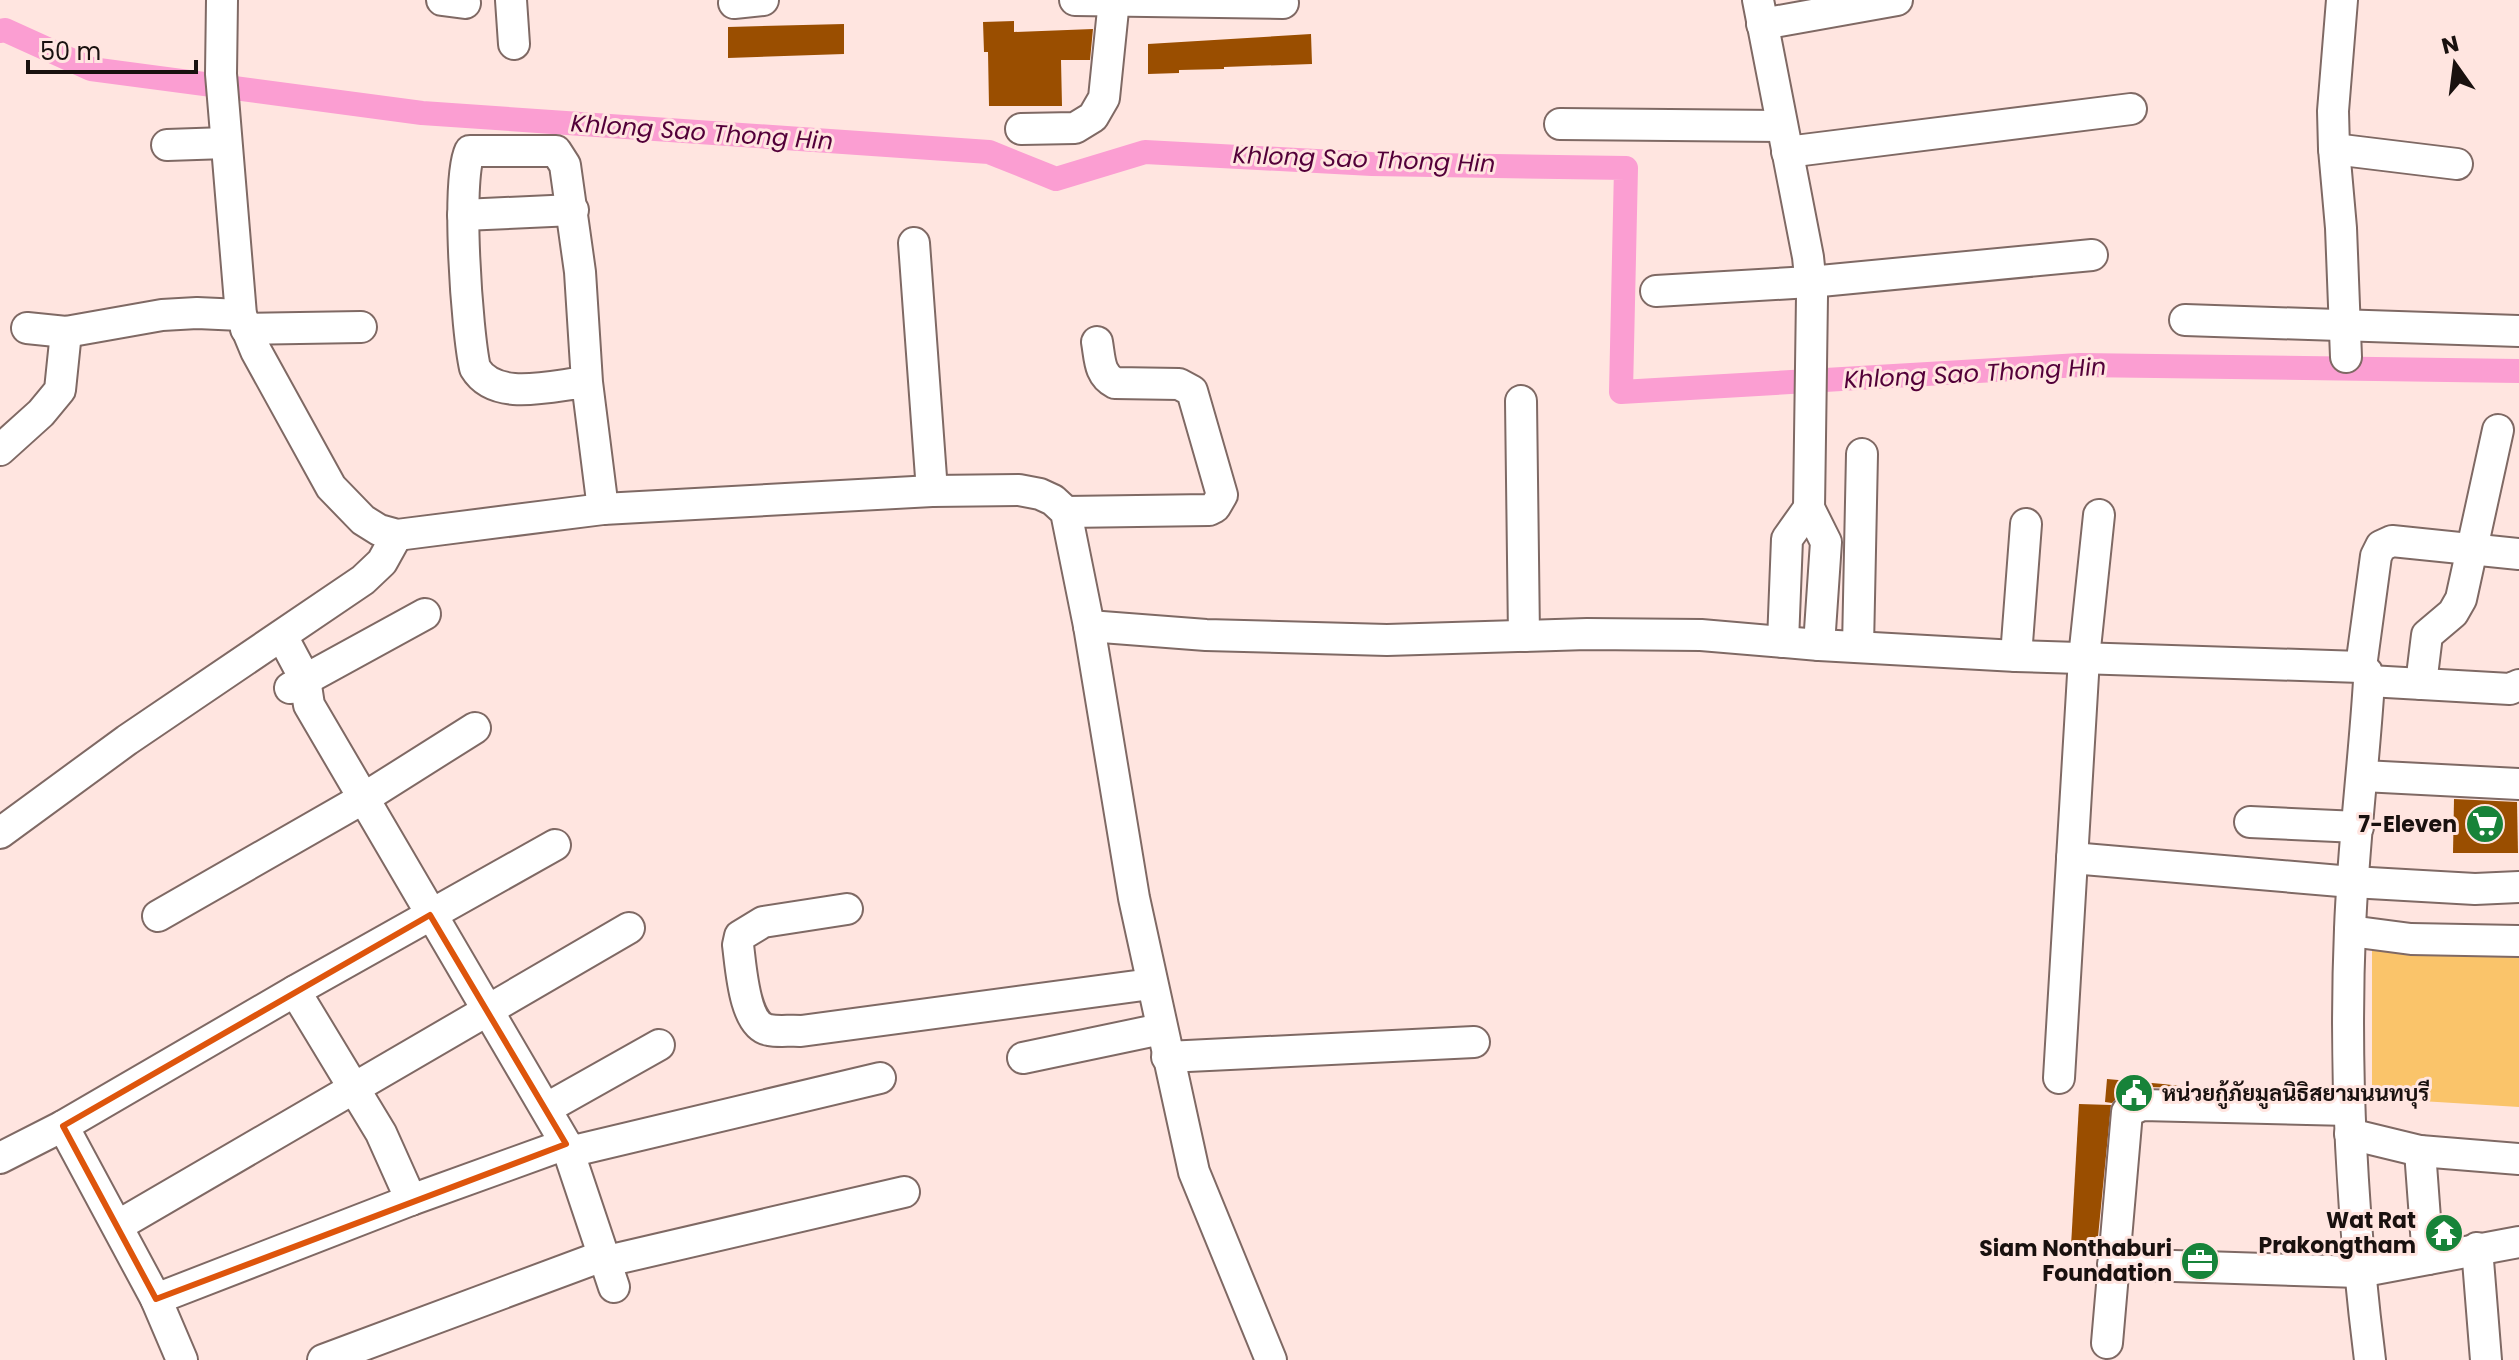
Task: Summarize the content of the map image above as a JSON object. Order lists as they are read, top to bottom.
{
  "water": ["Khlong Sao Thong Hin"],
  "places": {
    "supermarket": ["7-Eleven"],
    "public building": ["หน่วยกู้ภัยมูลนิธิสยามนนทบุรี"],
    "temple": ["Wat Rat Prakongtham"],
    "office": ["Siam Nonthaburi Foundation"]
  },
  "scale_bar": "50 m",
  "north": "top"
}
